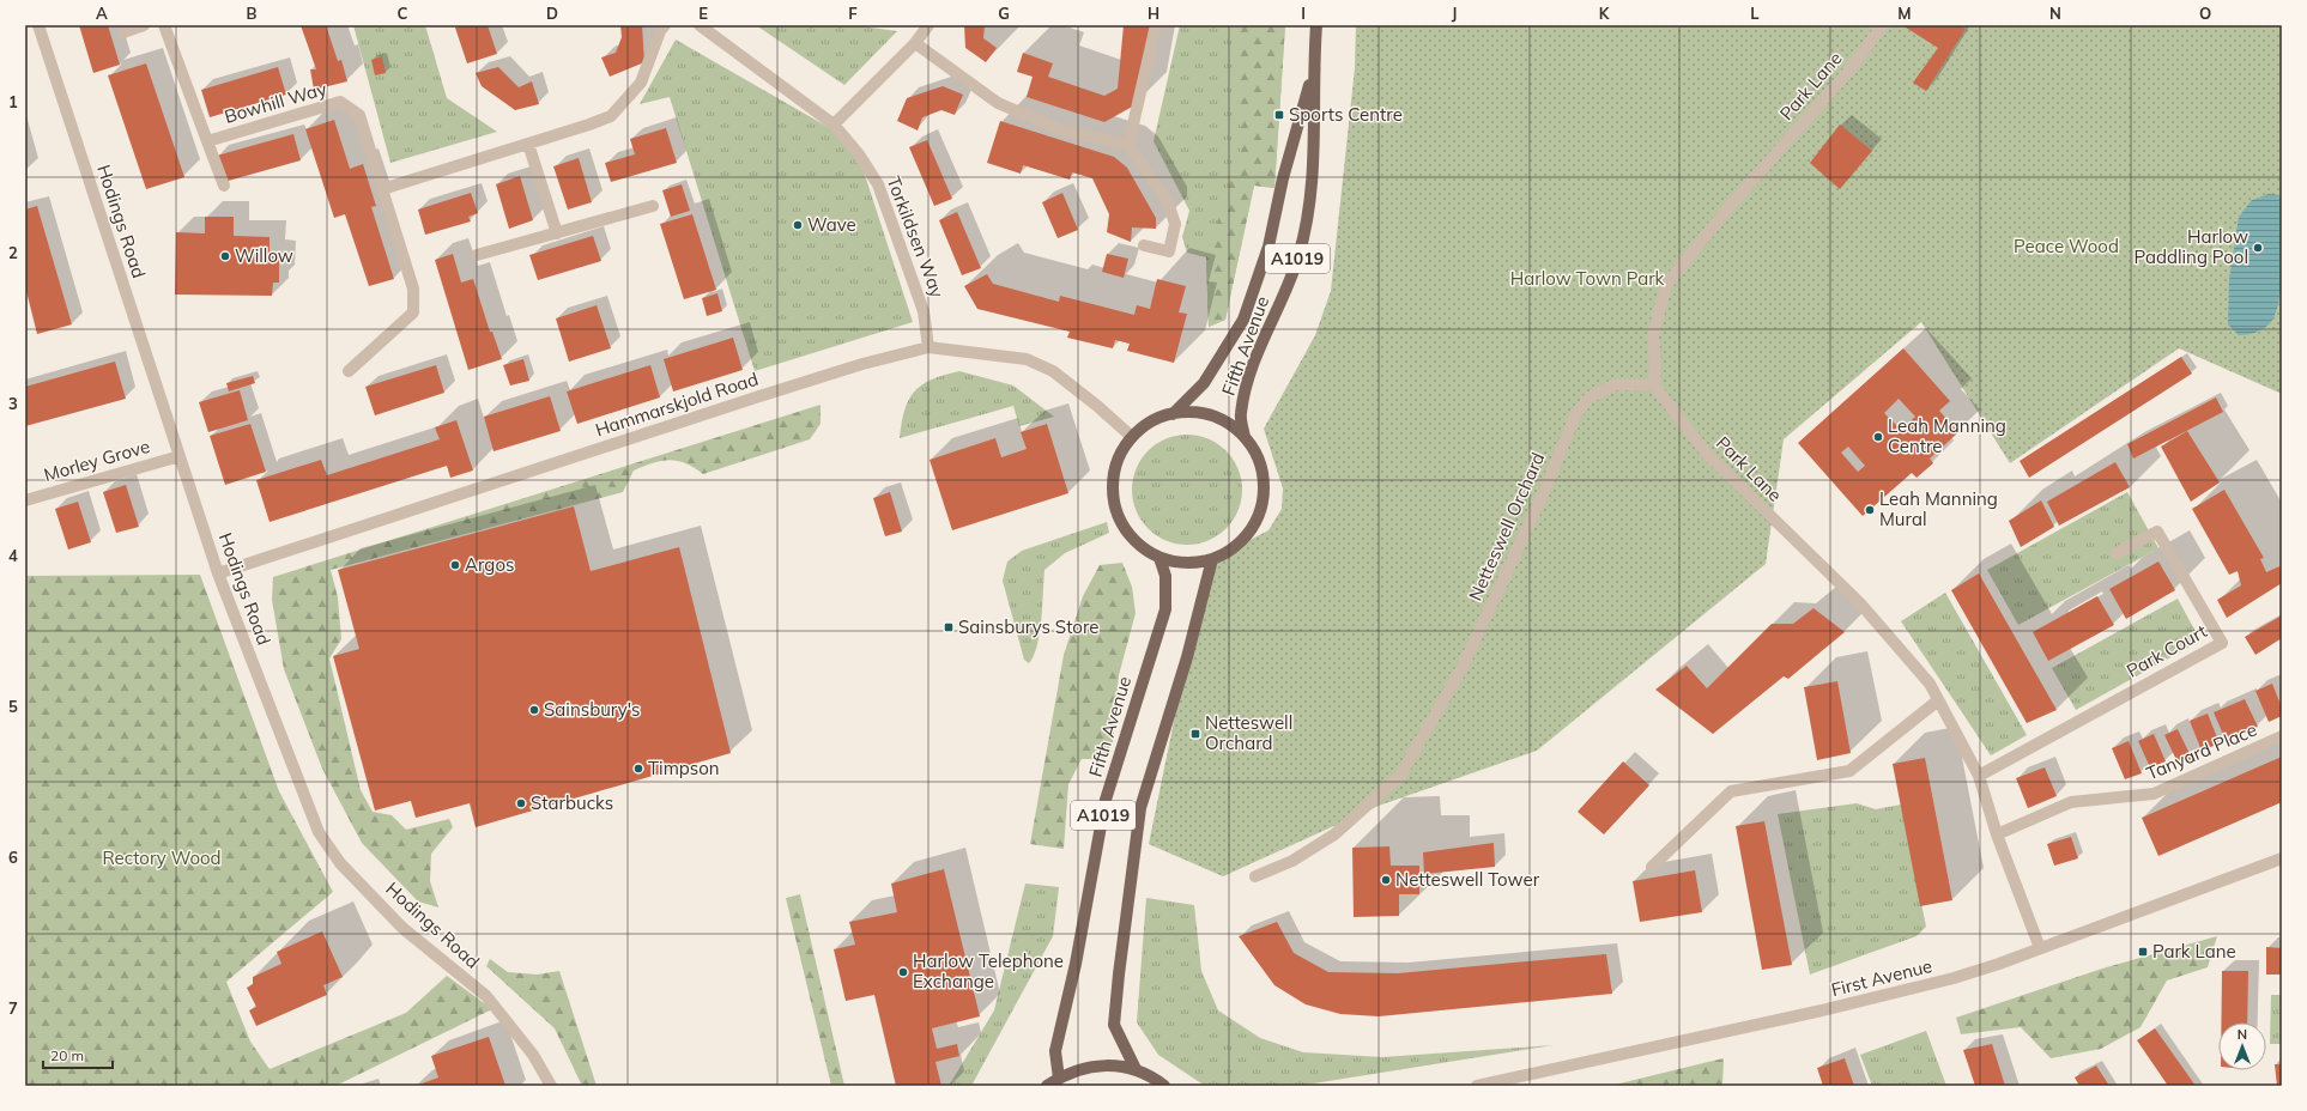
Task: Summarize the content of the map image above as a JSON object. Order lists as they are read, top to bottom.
{
  "streets": {
    "main road": ["A1019", "Fifth Avenue"],
    "street": [
      "Park Lane",
      "Bowhill Way",
      "Hodings Road",
      "Torkildsen Way",
      "Hammarskjold Road",
      "Morley Grove",
      "Netteswell Orchard",
      "Park Court",
      "Tanyard Place",
      "First Avenue"
    ]
  },
  "crossings": [
    ["Park Lane", "Netteswell Orchard"],
    ["Park Lane", "Park Court"],
    ["Park Lane", "Tanyard Place"],
    ["Park Lane", "First Avenue"],
    ["Hodings Road", "Hammarskjold Road"],
    ["Hodings Road", "Morley Grove"],
    ["Torkildsen Way", "Hammarskjold Road"],
    ["A1019", "Fifth Avenue"],
    ["A1019", "Hammarskjold Road"],
    ["Fifth Avenue", "Hammarskjold Road"]
  ],
  "parks": ["Peace Wood", "Harlow Town Park", "Rectory Wood"],
  "places": {
    "transit": [
      "Sports Centre",
      "Sainsburys Store",
      "Netteswell Orchard",
      "Park Lane"
    ],
    "other": [
      "Wave",
      "Harlow Paddling Pool",
      "Willow",
      "Leah Manning Centre",
      "Leah Manning Mural",
      "Argos",
      "Sainsbury's",
      "Timpson",
      "Starbucks",
      "Netteswell Tower",
      "Harlow Telephone Exchange"
    ]
  },
  "scale_bar": "20 m",
  "north": "top",
  "grid": {
    "columns": [
      "A",
      "B",
      "C",
      "D",
      "E",
      "F",
      "G",
      "H",
      "I",
      "J",
      "K",
      "L",
      "M",
      "N",
      "O"
    ],
    "rows": [
      "1",
      "2",
      "3",
      "4",
      "5",
      "6",
      "7"
    ]
  }
}
